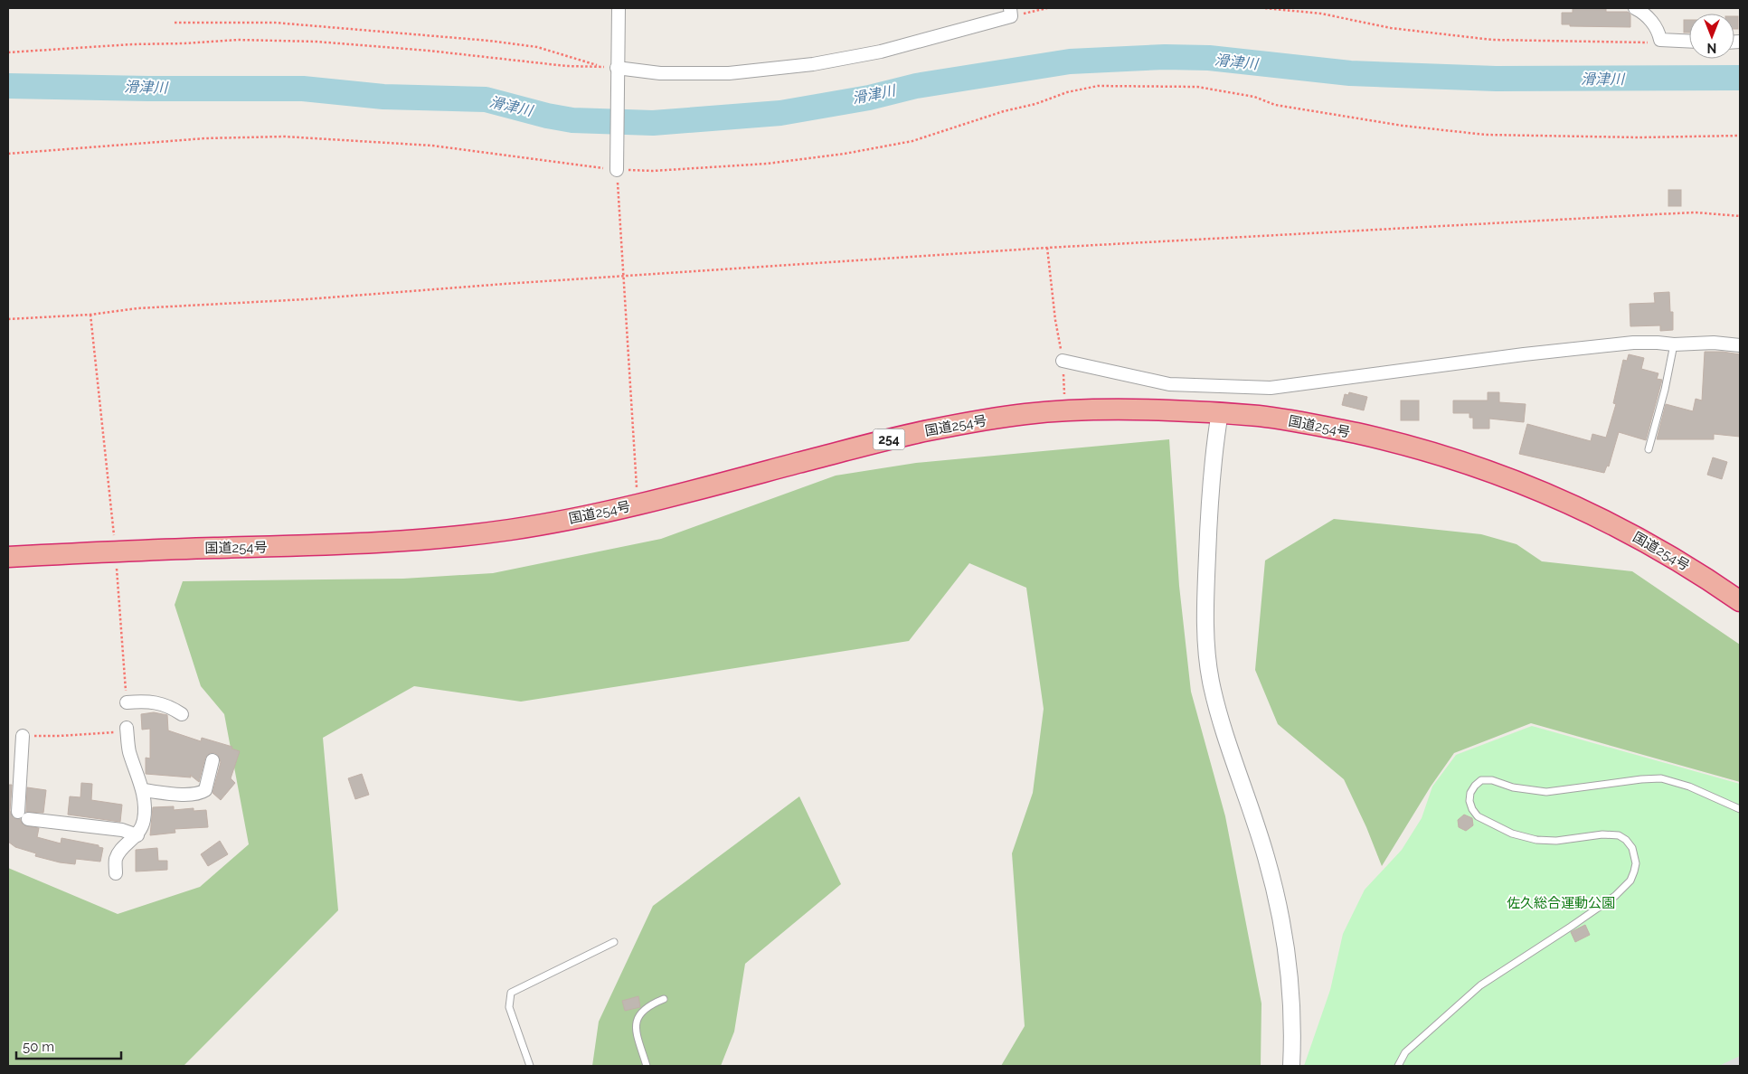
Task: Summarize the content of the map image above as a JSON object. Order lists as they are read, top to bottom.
{
  "streets": {
    "highway": ["国道254号", "254"]
  },
  "water": ["滑津川"],
  "parks": ["佐久総合運動公園"],
  "scale_bar": "50 m",
  "north": "bottom"
}
